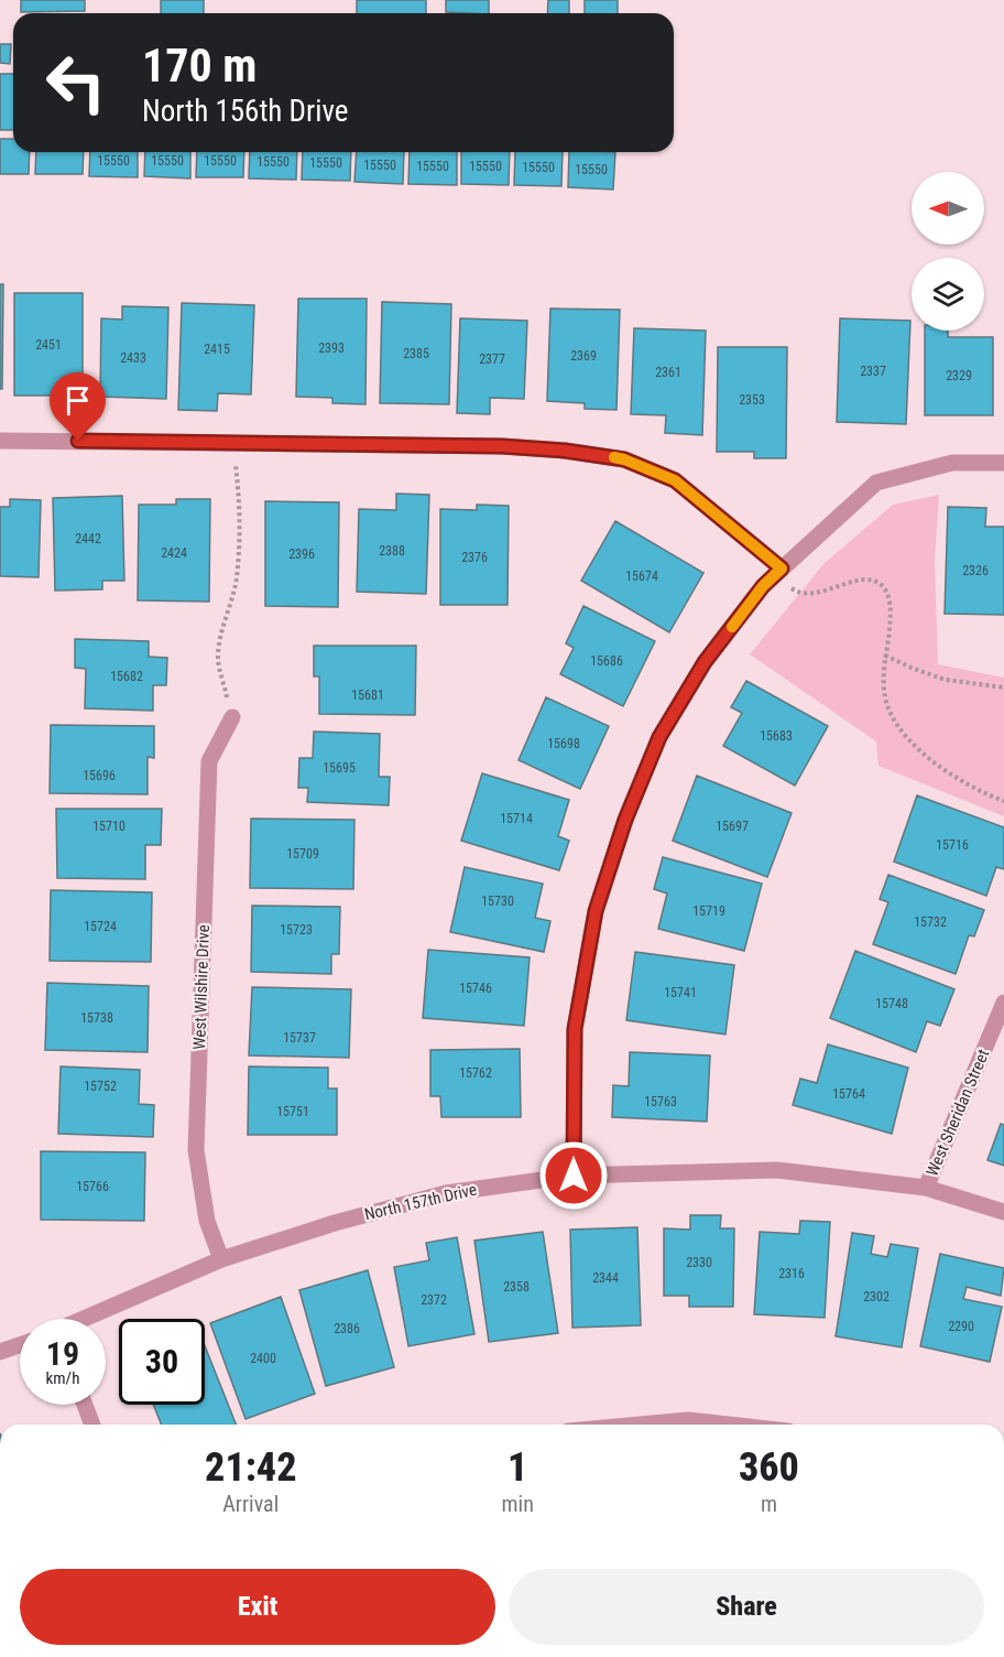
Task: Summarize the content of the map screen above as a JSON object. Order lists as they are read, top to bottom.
{
  "streets": {
    "street": ["West Wilshire Drive", "West Sheridan Street", "North 157th Drive"]
  },
  "crossings": [
    ["West Wilshire Drive", "North 157th Drive"],
    ["West Sheridan Street", "North 157th Drive"]
  ],
  "house_numbers": [
    "15550",
    "15550",
    "15550",
    "15550",
    "15550",
    "15550",
    "15550",
    "15550",
    "15550",
    "15550",
    "2451",
    "2393",
    "2415",
    "2385",
    "2369",
    "2433",
    "2377",
    "2337",
    "2361",
    "2329",
    "2353",
    "2442",
    "2388",
    "2424",
    "2396",
    "2376",
    "2326",
    "15674",
    "15686",
    "15682",
    "15681",
    "15683",
    "15698",
    "15695",
    "15696",
    "15714",
    "15710",
    "15697",
    "15716",
    "15709",
    "15730",
    "15719",
    "15732",
    "15724",
    "15723",
    "15746",
    "15741",
    "15748",
    "15738",
    "15737",
    "15762",
    "15752",
    "15764",
    "15763",
    "15751",
    "15766",
    "2330",
    "2316",
    "2344",
    "2358",
    "2302",
    "2372",
    "2290",
    "2386",
    "2400"
  ],
  "north": "left",
  "page": {
    "turn": ["170 m", "North 156th Drive"],
    "speed": "19 km/h",
    "limit": "30",
    "eta": [
      "21:42",
      "Arrival",
      "1",
      "min",
      "360",
      "m"
    ],
    "buttons": ["Exit", "Share"]
  }
}
